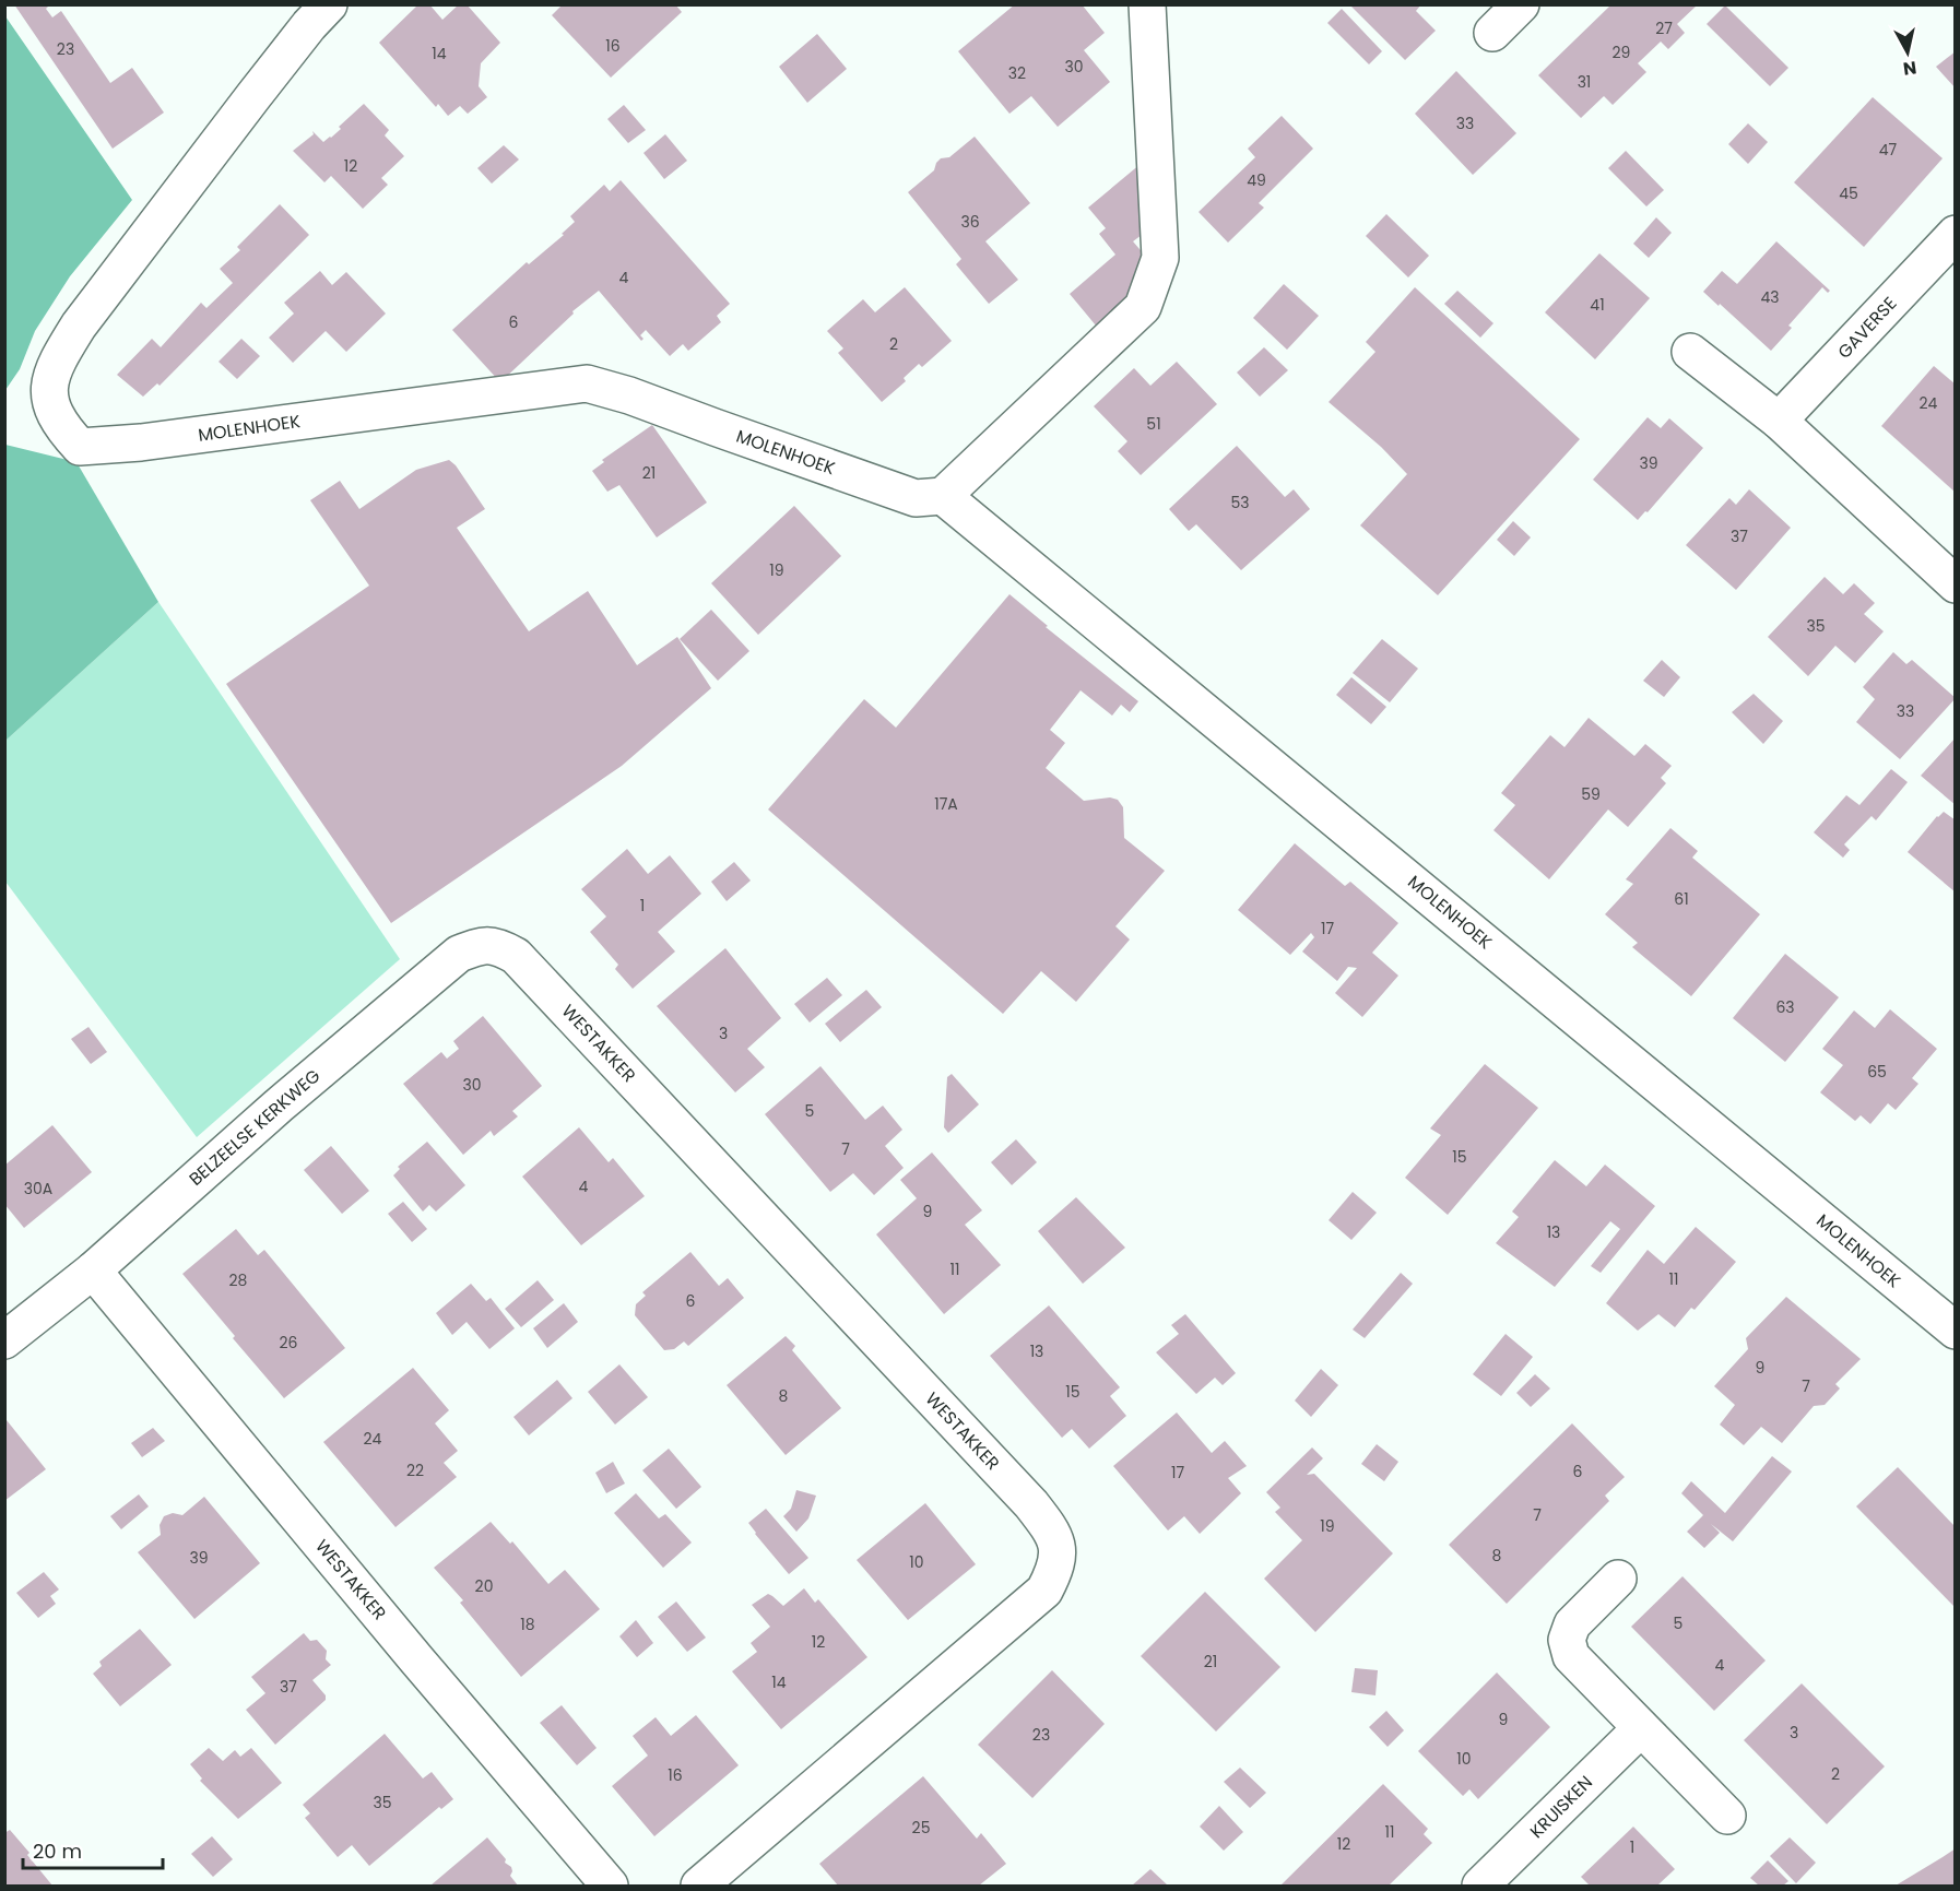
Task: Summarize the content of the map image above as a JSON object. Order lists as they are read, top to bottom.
{
  "streets": {
    "street": [
      "GAVERSE",
      "MOLENHOEK",
      "WESTAKKER",
      "BELZEELSE KERKWEG",
      "KRUISKEN"
    ]
  },
  "crossings": [
    ["WESTAKKER", "BELZEELSE KERKWEG"]
  ],
  "house_numbers": [
    "27",
    "16",
    "23",
    "29",
    "14",
    "30",
    "32",
    "31",
    "33",
    "47",
    "12",
    "49",
    "45",
    "36",
    "4",
    "43",
    "41",
    "6",
    "2",
    "24",
    "51",
    "39",
    "21",
    "53",
    "37",
    "19",
    "35",
    "33",
    "59",
    "17A",
    "61",
    "1",
    "17",
    "63",
    "3",
    "65",
    "30",
    "5",
    "7",
    "15",
    "4",
    "30A",
    "9",
    "13",
    "11",
    "11",
    "28",
    "6",
    "26",
    "13",
    "9",
    "7",
    "15",
    "8",
    "24",
    "22",
    "6",
    "17",
    "7",
    "19",
    "8",
    "39",
    "10",
    "20",
    "5",
    "18",
    "12",
    "21",
    "4",
    "14",
    "37",
    "9",
    "3",
    "23",
    "10",
    "2",
    "16",
    "35",
    "25",
    "11",
    "12",
    "1"
  ],
  "scale_bar": "20 m",
  "north": "bottom"
}
